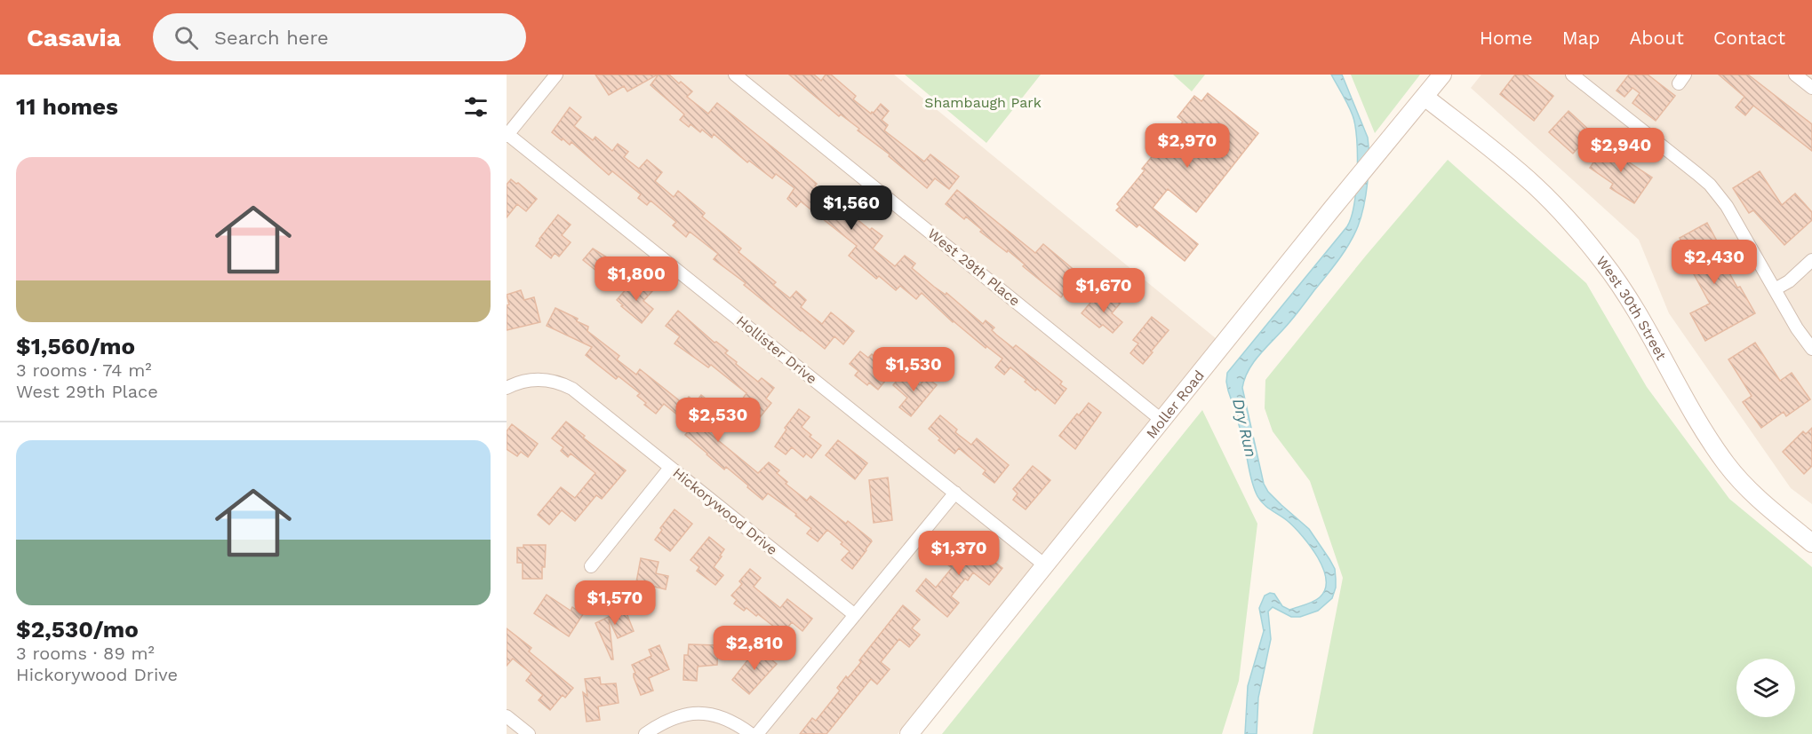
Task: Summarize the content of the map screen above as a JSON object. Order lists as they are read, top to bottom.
{
  "streets": {
    "street": [
      "West 29th Place",
      "West 30th Street",
      "Hollister Drive",
      "Moller Road",
      "Hickorywood Drive"
    ]
  },
  "crossings": [
    ["West 29th Place", "Moller Road"],
    ["West 30th Street", "Moller Road"],
    ["Hollister Drive", "Moller Road"]
  ],
  "water": ["Dry Run"],
  "parks": ["Shambaugh Park"],
  "page": {
    "header": "Casavia",
    "search": "Search here",
    "nav": [
      "Home",
      "Map",
      "About",
      "Contact"
    ],
    "heading": "11 homes",
    "price": [
      "$2,970",
      "$2,940",
      "$1,560",
      "$2,430",
      "$1,800",
      "$1,670",
      "$1,530",
      "$2,530",
      "$1,370",
      "$1,570",
      "$2,810"
    ],
    "list": [
      {
        "name": "$1,560/mo",
        "note": "3 rooms · 74 m² · West 29th Place"
      },
      {
        "name": "$2,530/mo",
        "note": "3 rooms · 89 m² · Hickorywood Drive"
      }
    ]
  }
}
